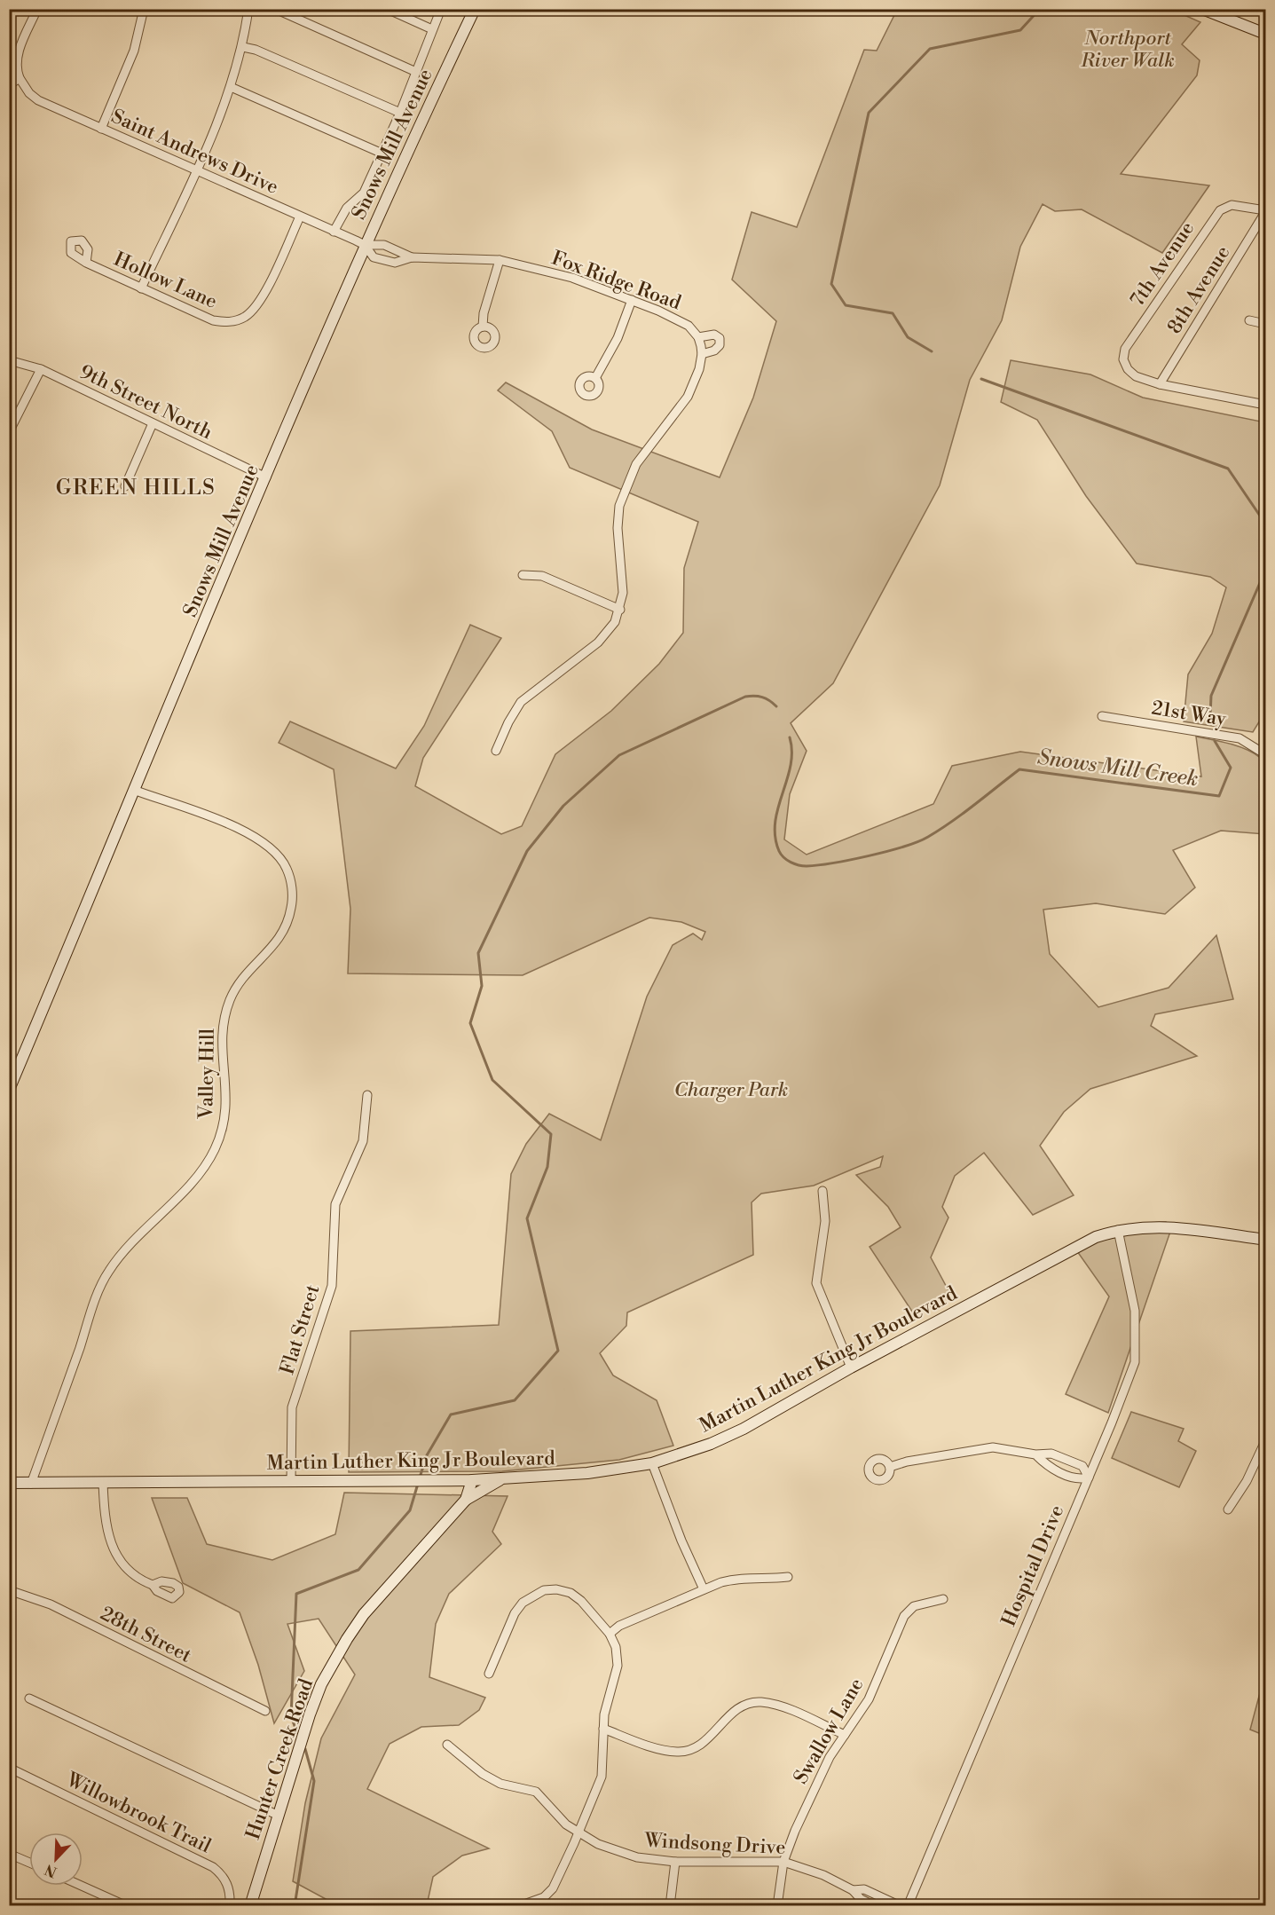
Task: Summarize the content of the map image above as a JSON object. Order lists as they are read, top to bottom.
{
  "streets": {
    "main road": ["Snows Mill Avenue", "Martin Luther King Jr Boulevard", "Hunter Creek Road"],
    "street": [
      "Saint Andrews Drive",
      "7th Avenue",
      "Hollow Lane",
      "Fox Ridge Road",
      "8th Avenue",
      "9th Street North",
      "21st Way",
      "Valley Hill",
      "Flat Street",
      "Hospital Drive",
      "28th Street",
      "Swallow Lane",
      "Willowbrook Trail",
      "Windsong Drive"
    ]
  },
  "crossings": [
    ["Snows Mill Avenue", "Saint Andrews Drive"],
    ["Snows Mill Avenue", "Fox Ridge Road"],
    ["Snows Mill Avenue", "9th Street North"],
    ["Snows Mill Avenue", "Valley Hill"],
    ["Saint Andrews Drive", "Hollow Lane"],
    ["Saint Andrews Drive", "Fox Ridge Road"],
    ["7th Avenue", "8th Avenue"],
    ["Valley Hill", "Martin Luther King Jr Boulevard"],
    ["Flat Street", "Martin Luther King Jr Boulevard"],
    ["Martin Luther King Jr Boulevard", "Hospital Drive"],
    ["Martin Luther King Jr Boulevard", "Hunter Creek Road"],
    ["Swallow Lane", "Windsong Drive"]
  ],
  "districts": ["GREEN HILLS"],
  "water": ["Snows Mill Creek"],
  "parks": ["Northport River Walk", "Charger Park"],
  "north": "bottom left"
}
